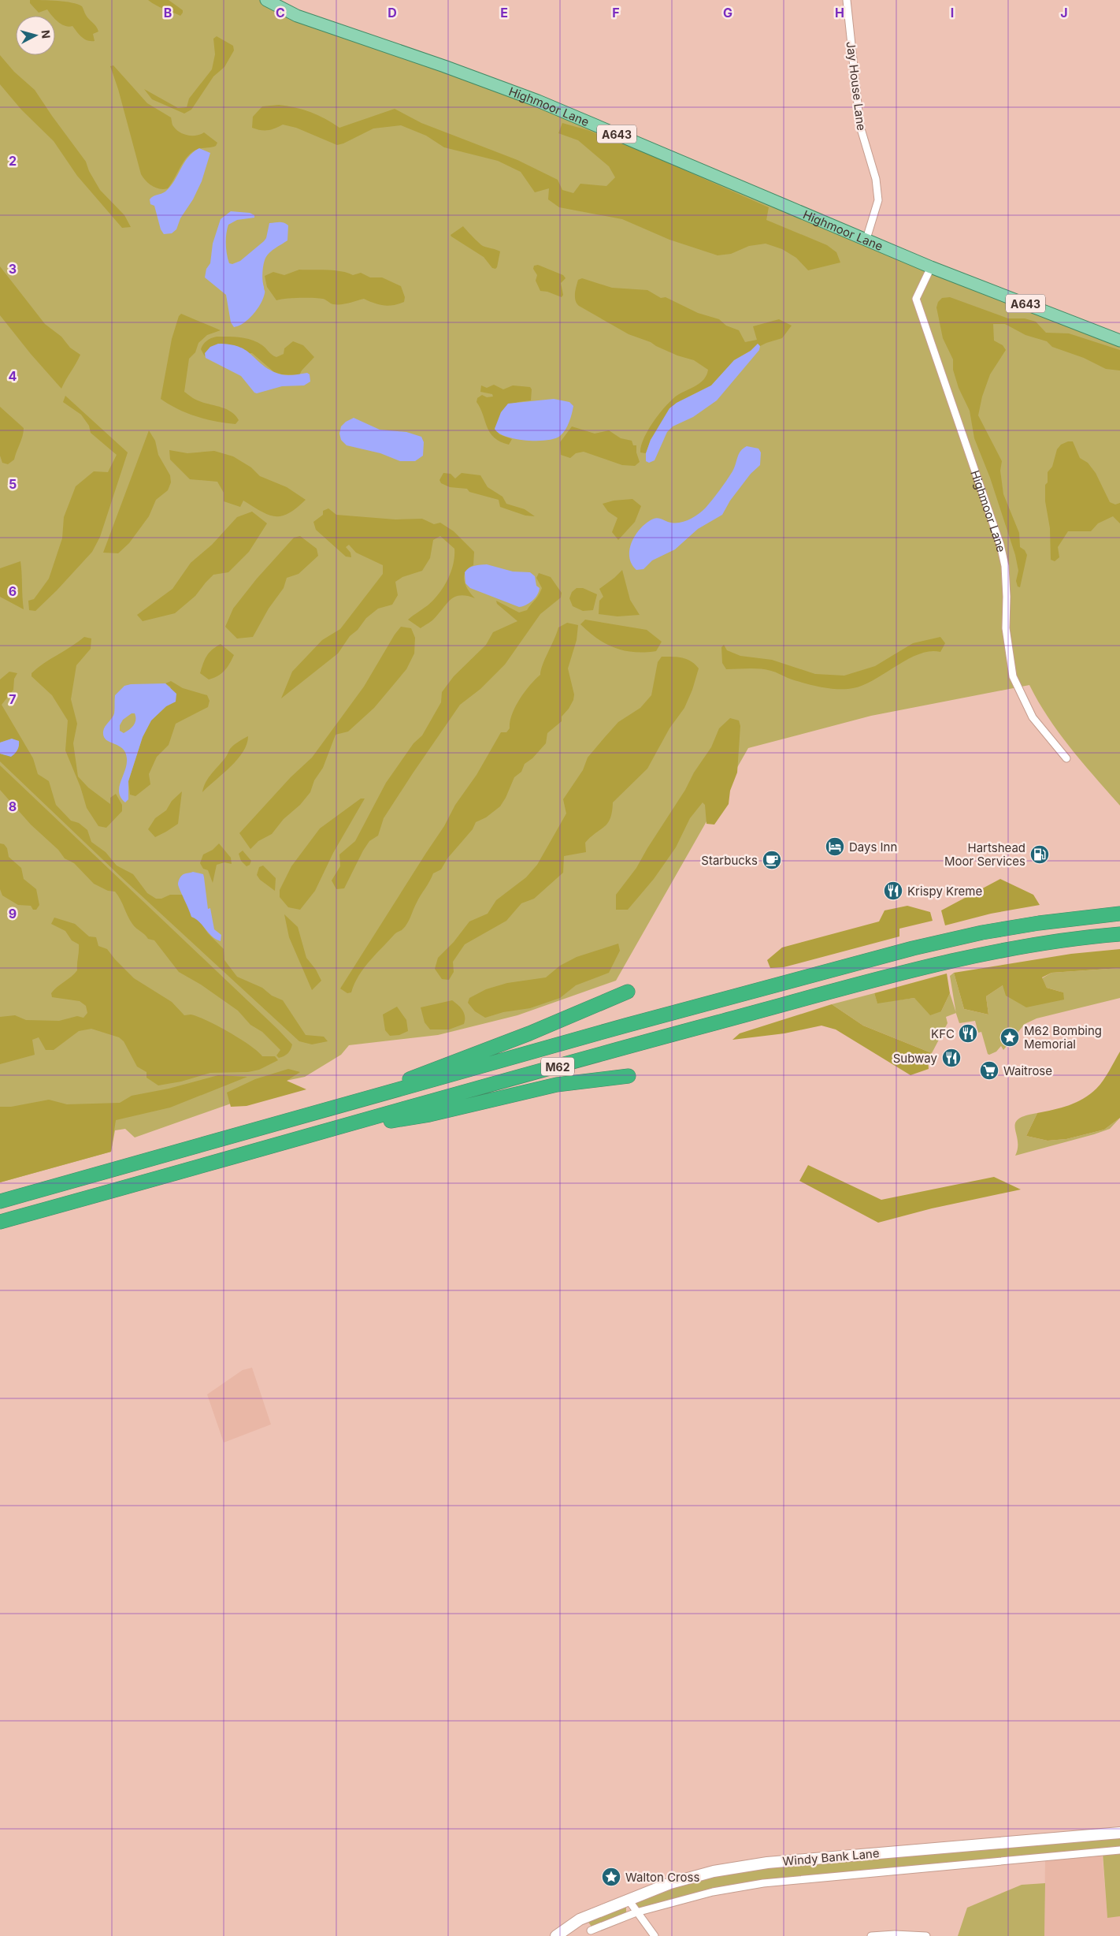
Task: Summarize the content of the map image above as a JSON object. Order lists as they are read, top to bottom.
{
  "streets": {
    "highway": ["M62"],
    "main road": ["Highmoor Lane", "A643", "Windy Bank Lane"],
    "street": ["Jay House Lane"]
  },
  "crossings": [
    ["Jay House Lane", "Highmoor Lane"],
    ["Highmoor Lane", "A643"]
  ],
  "places": {
    "hotel": ["Days Inn"],
    "fuel station": ["Hartshead Moor Services"],
    "cafe": ["Starbucks"],
    "restaurant": ["Krispy Kreme", "KFC", "Subway"],
    "place": ["M62 Bombing Memorial", "Walton Cross"],
    "supermarket": ["Waitrose"]
  },
  "north": "right",
  "grid": {
    "columns": [
      "B",
      "C",
      "D",
      "E",
      "F",
      "G",
      "H",
      "I",
      "J"
    ],
    "rows": [
      "2",
      "3",
      "4",
      "5",
      "6",
      "7",
      "8",
      "9"
    ]
  }
}
